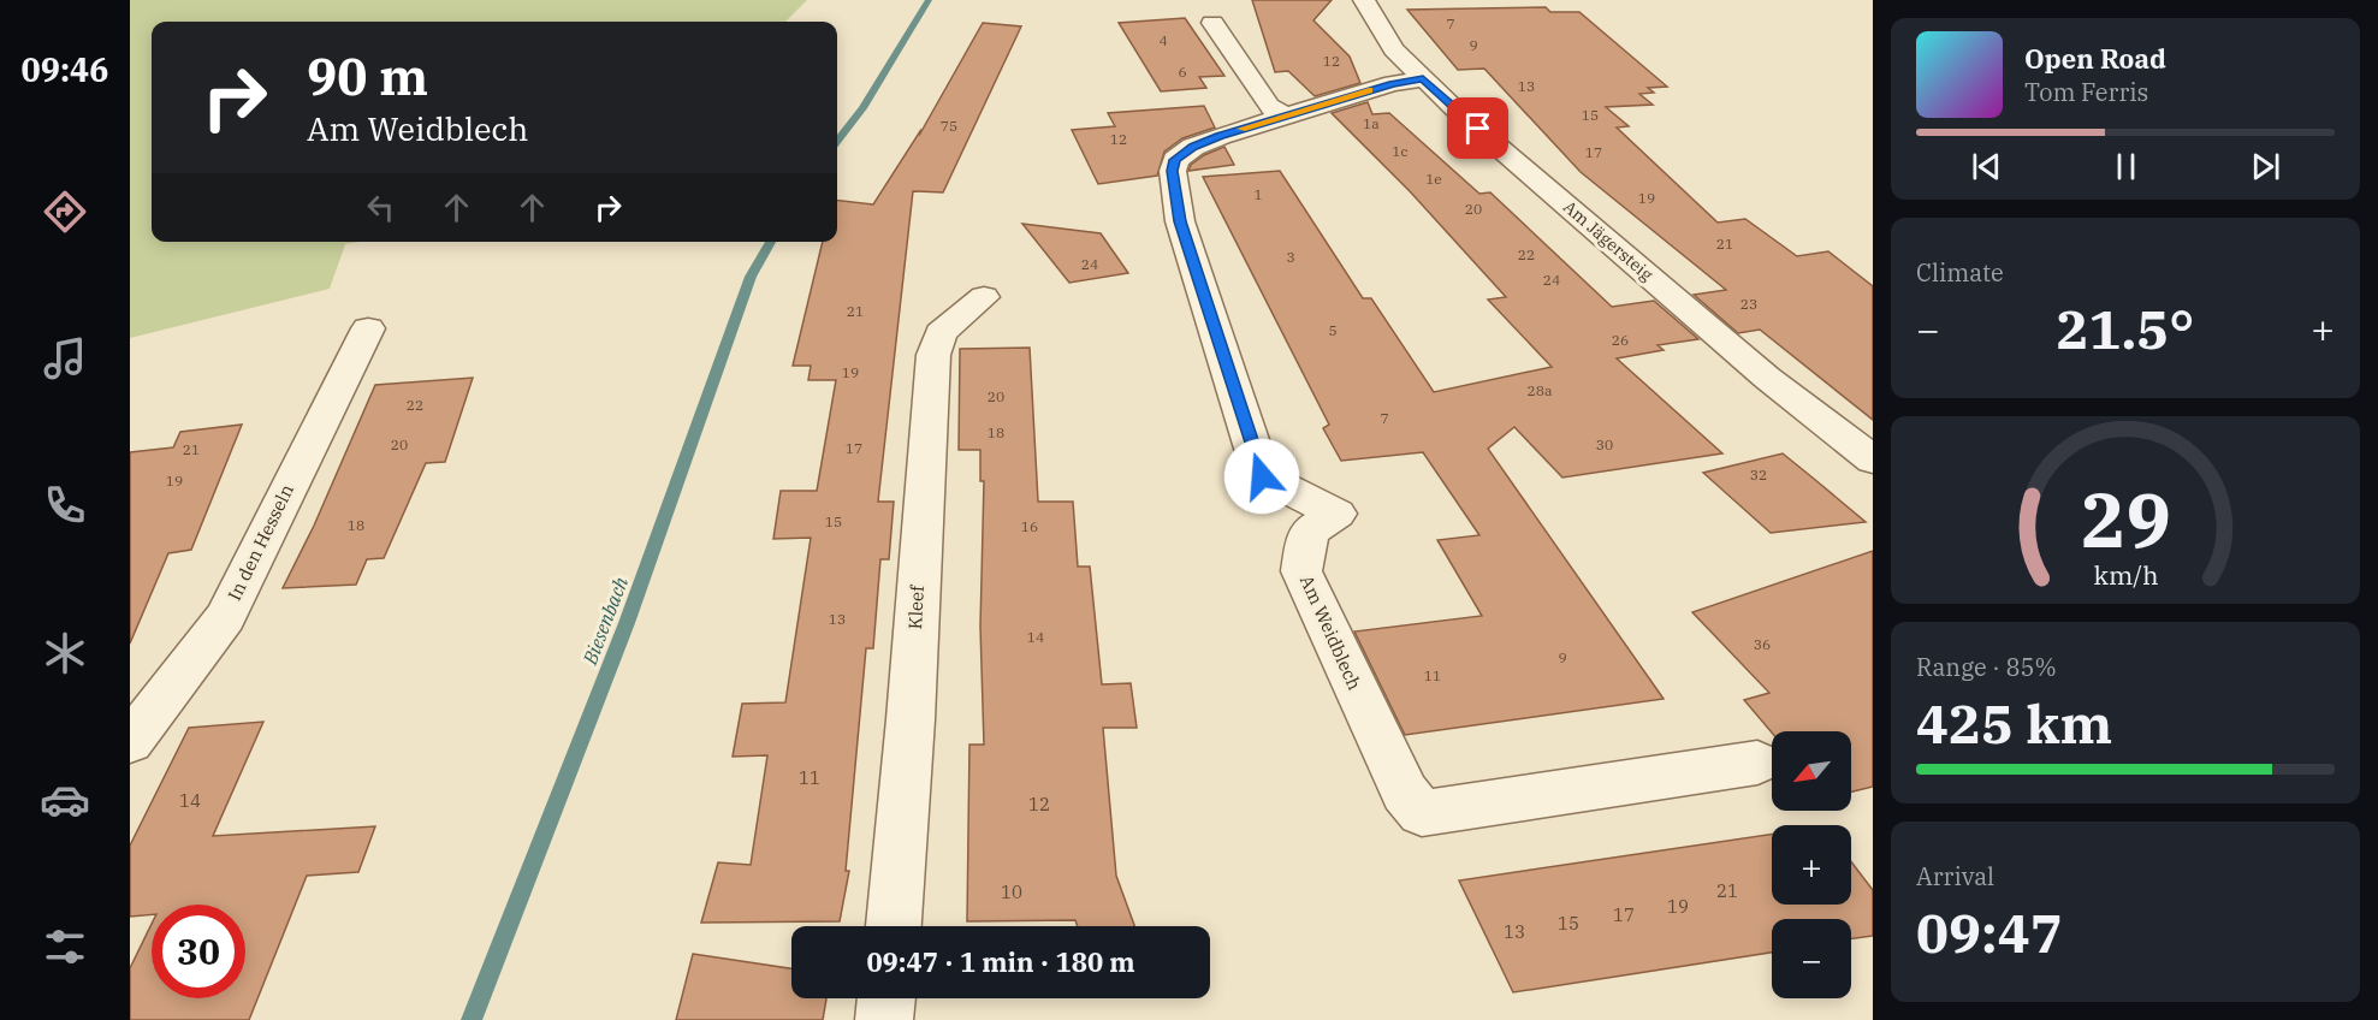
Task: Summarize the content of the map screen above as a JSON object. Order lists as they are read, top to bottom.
{
  "streets": {
    "street": [
      "Am Jägersteig",
      "In den Hesseln",
      "Kleef",
      "Am Weidblech"
    ]
  },
  "crossings": [
    ["Am Jägersteig", "Am Weidblech"]
  ],
  "water": ["Biesenbach"],
  "house_numbers": [
    "7",
    "4",
    "9",
    "12",
    "6",
    "13",
    "15",
    "1a",
    "75",
    "12",
    "1c",
    "17",
    "1e",
    "1",
    "19",
    "20",
    "21",
    "22",
    "3",
    "24",
    "24",
    "23",
    "21",
    "5",
    "26",
    "19",
    "28a",
    "20",
    "22",
    "7",
    "18",
    "20",
    "30",
    "17",
    "21",
    "32",
    "19",
    "15",
    "18",
    "16",
    "13",
    "14",
    "36",
    "9",
    "11",
    "11",
    "14",
    "12",
    "21",
    "10",
    "19",
    "17",
    "15",
    "13"
  ],
  "north": "bottom left",
  "page": {
    "tabs": "09:46",
    "turn": ["90 m", "Am Weidblech"],
    "song": ["Open Road", "Tom Ferris"],
    "tile": [
      "Climate",
      ["Range · 85%", "425 km"],
      ["Arrival", "09:47"]
    ],
    "heat": ["−", "21.5°", "+"],
    "map_buttons": ["+", "−"],
    "limit": "30",
    "trip": "09:47 · 1 min · 180 m",
    "gauge": ["29", "km/h"]
  }
}
